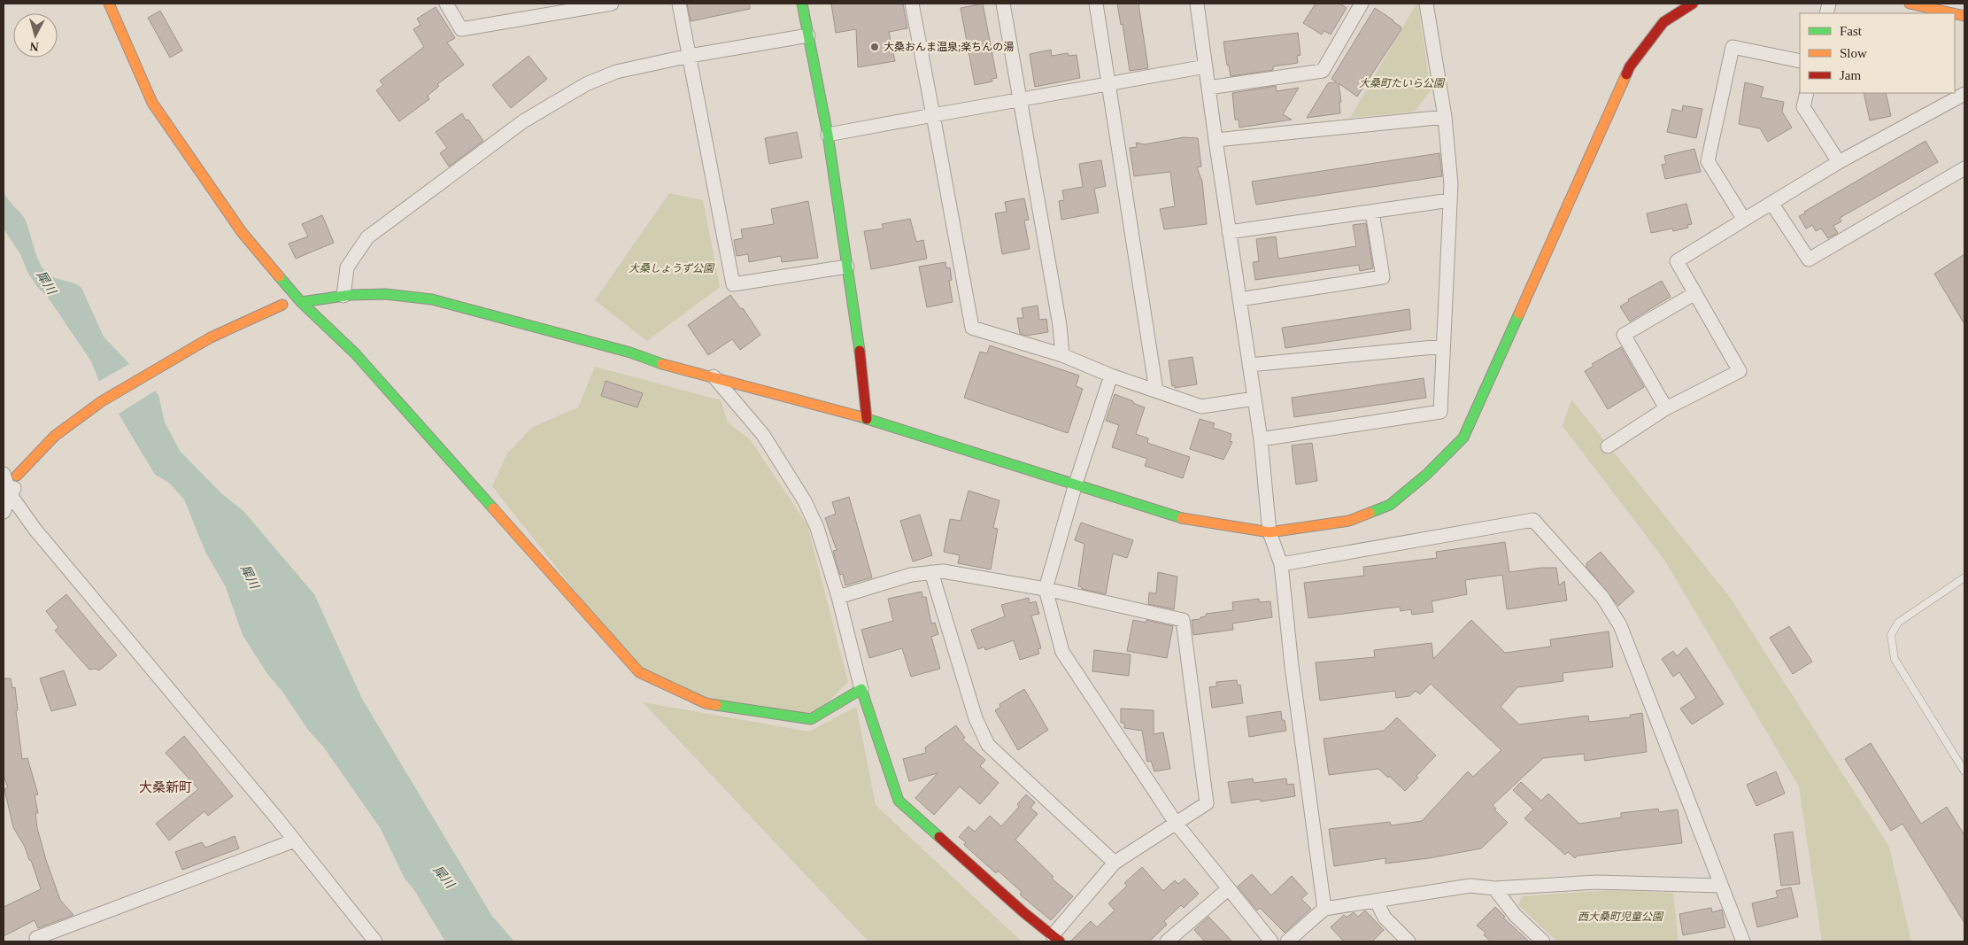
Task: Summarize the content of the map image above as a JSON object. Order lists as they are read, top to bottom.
{
  "districts": ["大桑新町"],
  "water": ["犀川"],
  "parks": ["大桑町たいら公園", "大桑しょうず公園", "西大桑町児童公園"],
  "places": ["大桑おんま温泉;楽ちんの湯"],
  "legend": ["Fast", "Slow", "Jam"],
  "north": "bottom"
}
